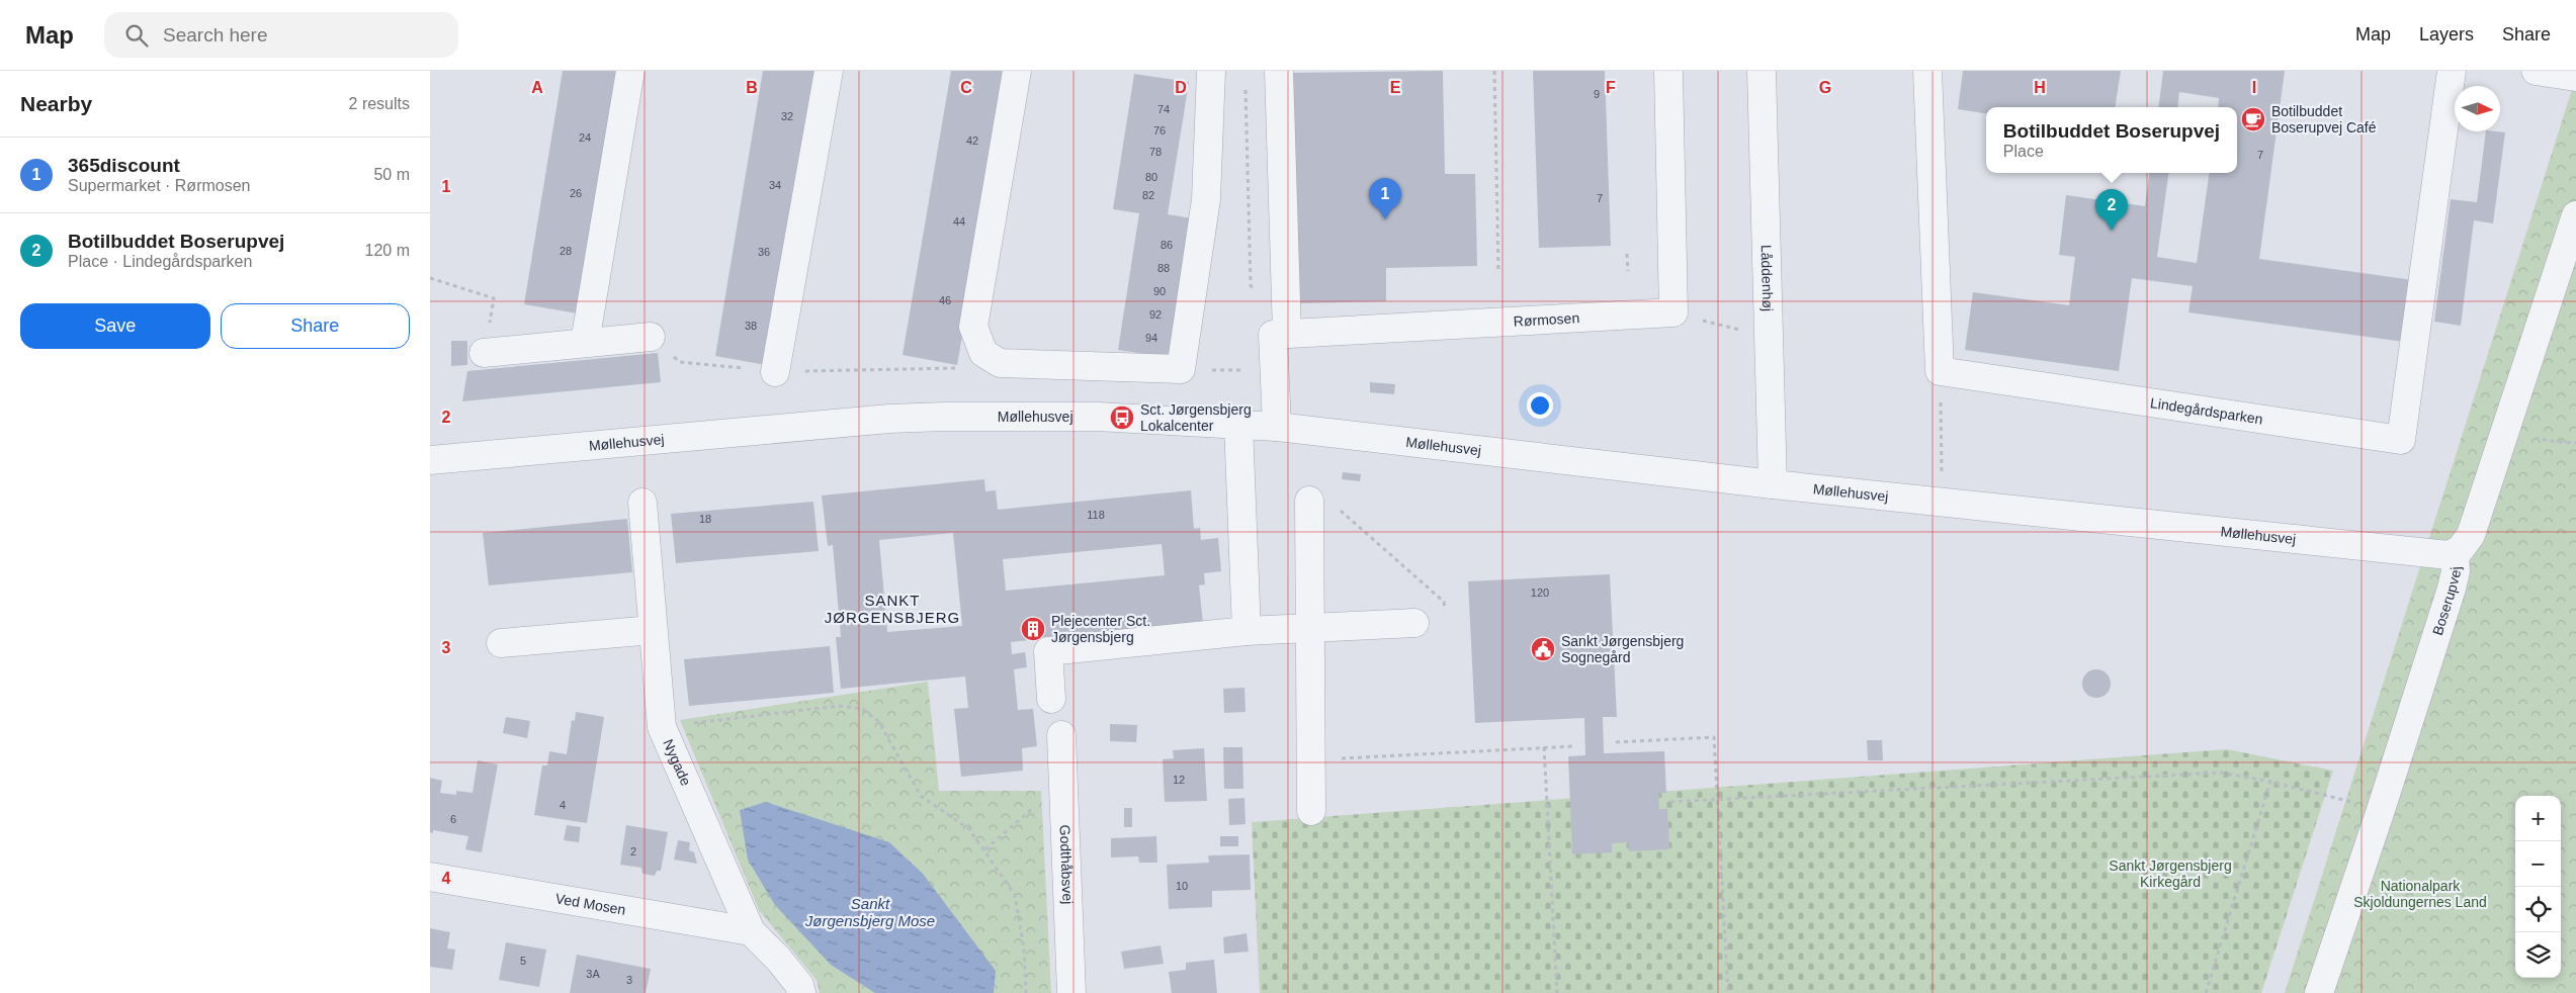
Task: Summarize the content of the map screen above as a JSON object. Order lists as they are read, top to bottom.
{
  "streets": {
    "street": [
      "Låddenhøj",
      "Rørmosen",
      "Lindegårdsparken",
      "Møllehusvej",
      "Boserupvej",
      "Nygade",
      "Godthåbsvej",
      "Ved Mosen"
    ]
  },
  "crossings": [
    ["Låddenhøj", "Møllehusvej"],
    ["Møllehusvej", "Boserupvej"],
    ["Nygade", "Ved Mosen"]
  ],
  "districts": ["SANKT JØRGENSBJERG"],
  "water": ["Sankt Jørgensbjerg Mose"],
  "parks": ["Sankt Jørgensbjerg Kirkegård", "Nationalpark Skjoldungernes Land"],
  "places": {
    "cafe": ["Botilbuddet Boserupvej Café"],
    "bus stop": ["Sct. Jørgensbjerg Lokalcenter"],
    "building": ["Plejecenter Sct. Jørgensbjerg"],
    "public building": ["Sankt Jørgensbjerg Sognegård"]
  },
  "house_numbers": [
    "9",
    "74",
    "32",
    "76",
    "24",
    "42",
    "78",
    "7",
    "80",
    "34",
    "26",
    "82",
    "7",
    "44",
    "86",
    "28",
    "36",
    "88",
    "90",
    "46",
    "92",
    "38",
    "94",
    "118",
    "18",
    "120",
    "12",
    "4",
    "6",
    "2",
    "10",
    "5",
    "3A",
    "3"
  ],
  "north": "right",
  "page": {
    "header": "Map",
    "search": "Search here",
    "nav": ["Map", "Layers", "Share"],
    "heading": ["Nearby", "2 results"],
    "popup": ["Botilbuddet Boserupvej", "Place"],
    "list": [
      {
        "mark": "1",
        "name": "365discount",
        "note": "Supermarket · Rørmosen",
        "value": "50 m"
      },
      {
        "mark": "2",
        "name": "Botilbuddet Boserupvej",
        "note": "Place · Lindegårdsparken",
        "value": "120 m"
      }
    ],
    "pins": ["1", "2"],
    "buttons": ["Save", "Share"],
    "map_buttons": ["+", "−"]
  },
  "grid": {
    "columns": [
      "A",
      "B",
      "C",
      "D",
      "E",
      "F",
      "G",
      "H",
      "I"
    ],
    "rows": [
      "1",
      "2",
      "3",
      "4"
    ]
  }
}
